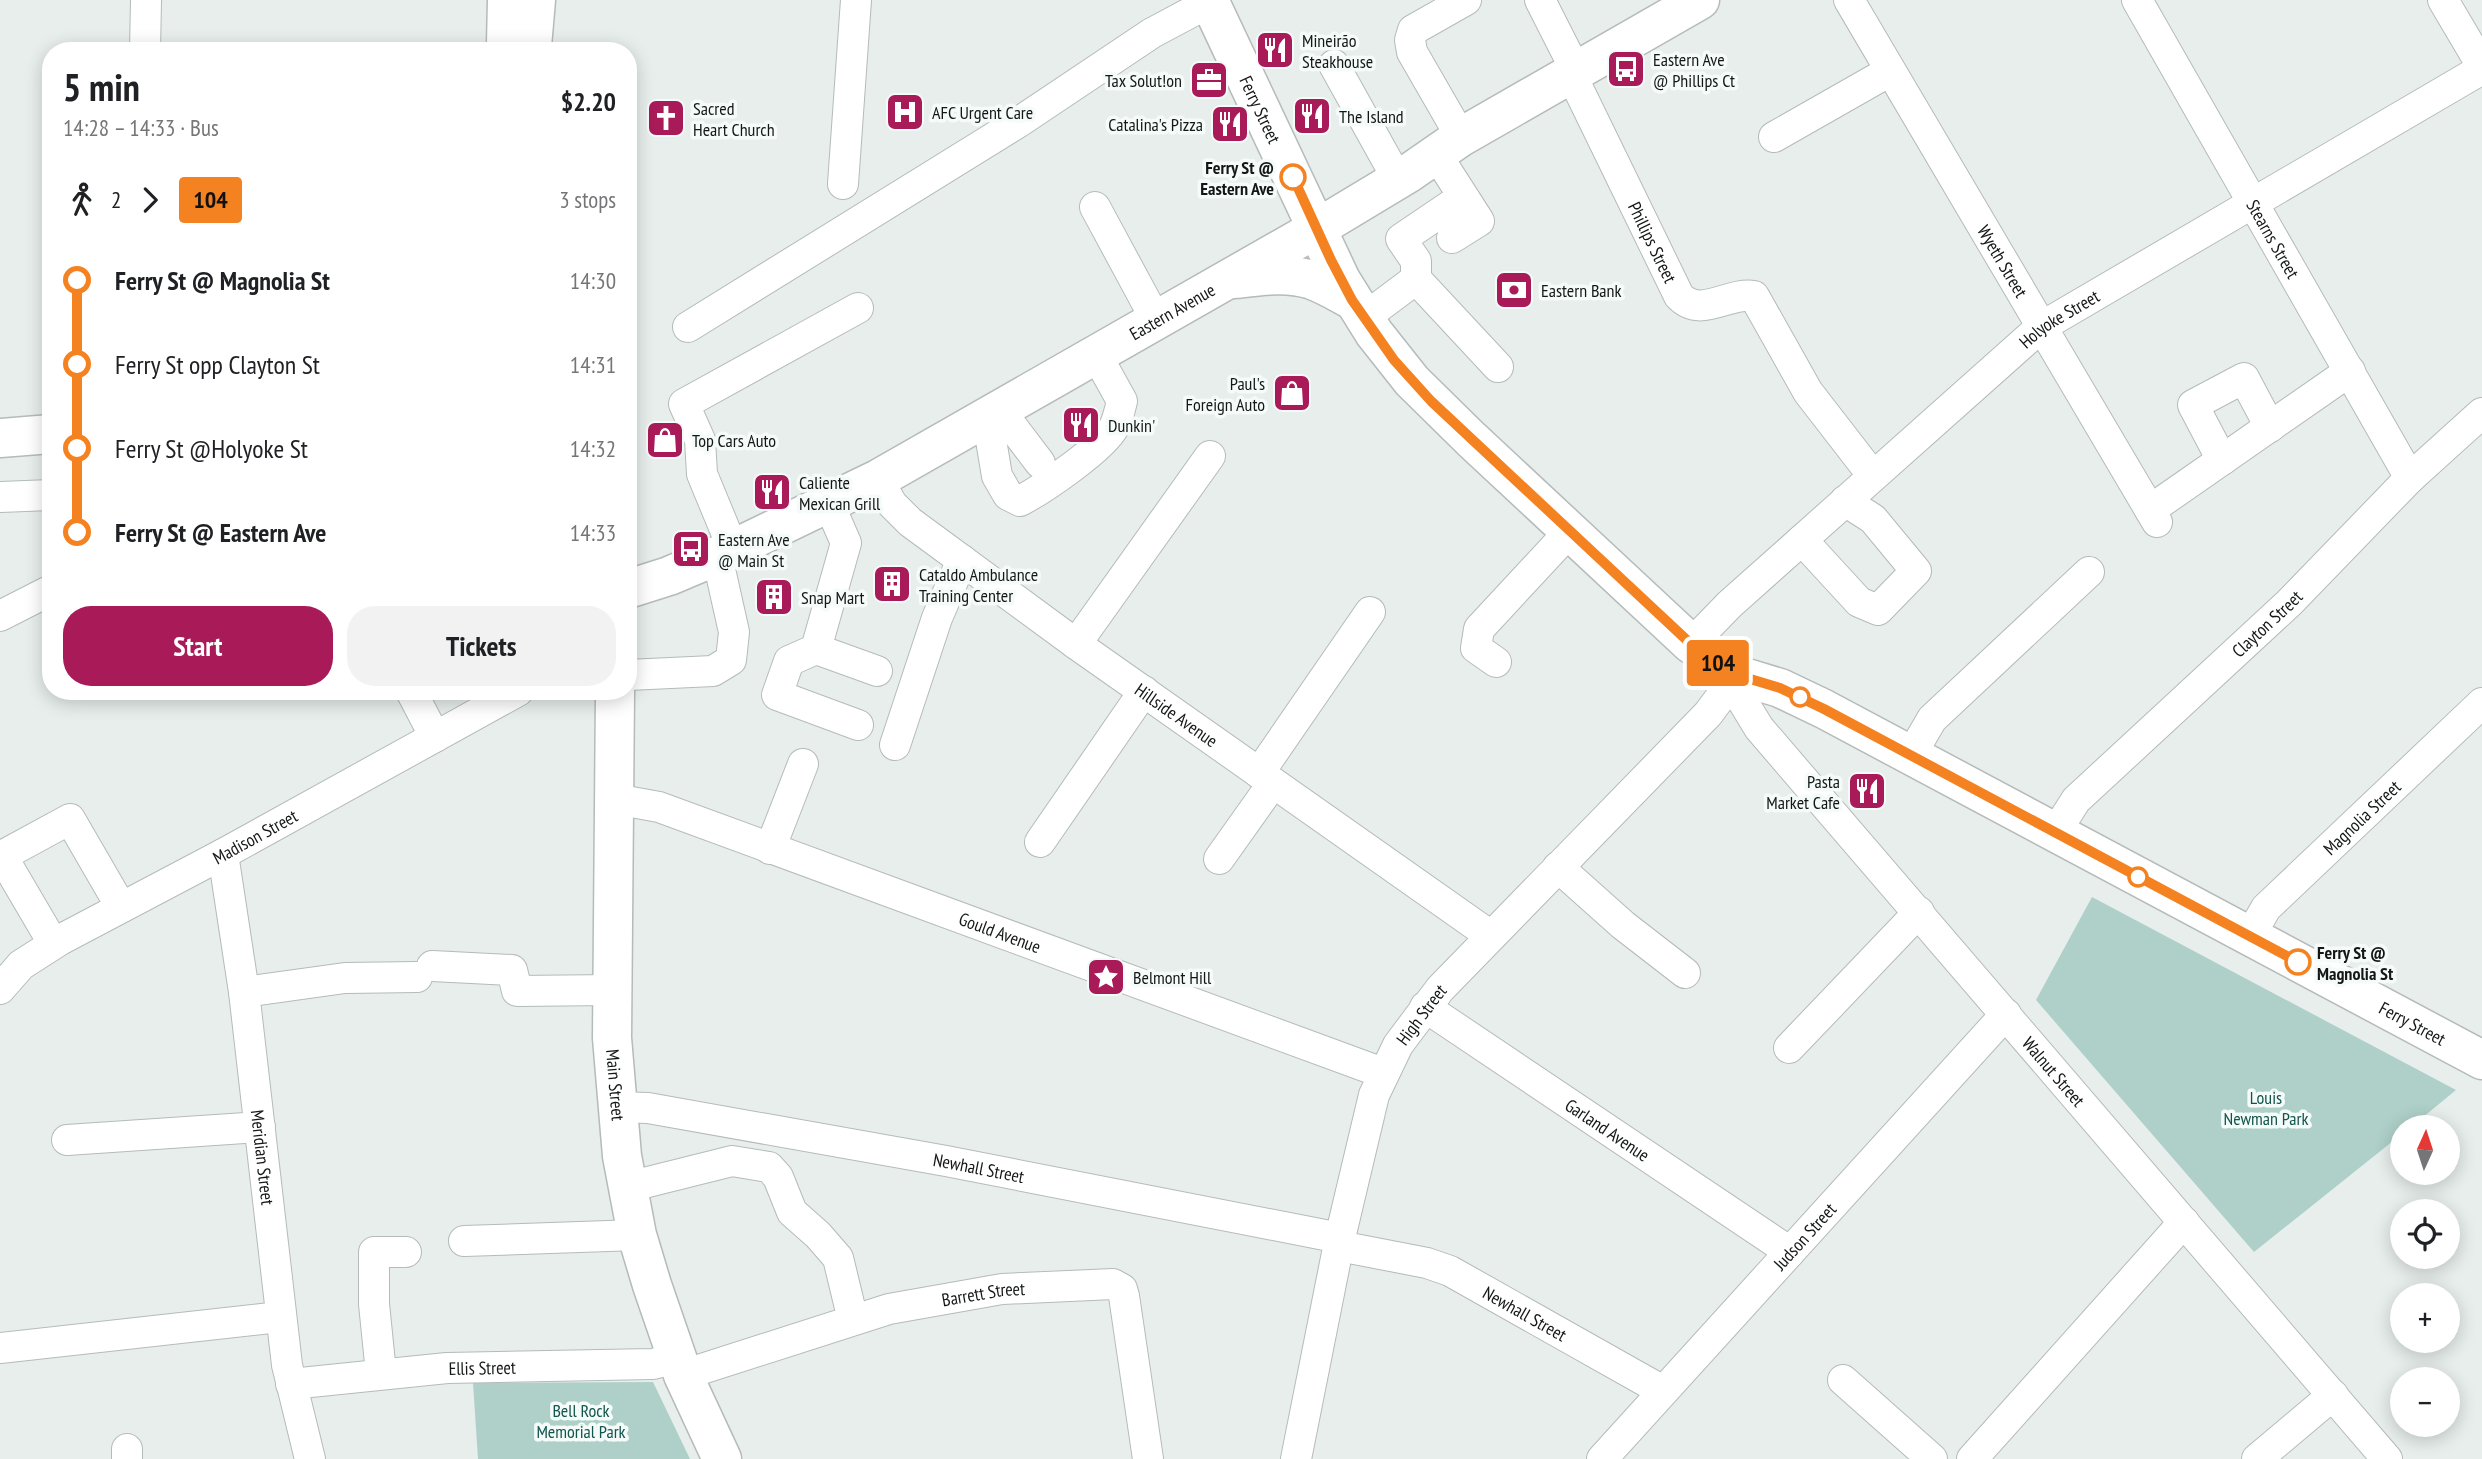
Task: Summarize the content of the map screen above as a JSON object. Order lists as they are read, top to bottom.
{
  "streets": {
    "main road": ["Ferry Street", "Eastern Avenue", "Main Street"],
    "street": [
      "Stearns Street",
      "Phillips Street",
      "Wyeth Street",
      "Holyoke Street",
      "Clayton Street",
      "Hillside Avenue",
      "Magnolia Street",
      "Madison Street",
      "Gould Avenue",
      "High Street",
      "Walnut Street",
      "Garland Avenue",
      "Meridian Street",
      "Newhall Street",
      "Judson Street",
      "Barrett Street",
      "Ellis Street"
    ]
  },
  "crossings": [
    ["Ferry Street", "Eastern Avenue"],
    ["Ferry Street", "Holyoke Street"],
    ["Ferry Street", "Clayton Street"],
    ["Ferry Street", "Magnolia Street"],
    ["Ferry Street", "High Street"],
    ["Ferry Street", "Walnut Street"],
    ["Stearns Street", "Holyoke Street"],
    ["Stearns Street", "Clayton Street"],
    ["Phillips Street", "Eastern Avenue"],
    ["Phillips Street", "Holyoke Street"],
    ["Wyeth Street", "Holyoke Street"],
    ["Eastern Avenue", "Hillside Avenue"],
    ["Hillside Avenue", "High Street"],
    ["Madison Street", "Meridian Street"],
    ["Gould Avenue", "High Street"],
    ["Gould Avenue", "Main Street"],
    ["High Street", "Walnut Street"],
    ["High Street", "Garland Avenue"],
    ["High Street", "Newhall Street"],
    ["Walnut Street", "Judson Street"],
    ["Main Street", "Newhall Street"],
    ["Main Street", "Barrett Street"],
    ["Main Street", "Ellis Street"],
    ["Garland Avenue", "Judson Street"],
    ["Meridian Street", "Ellis Street"],
    ["Newhall Street", "Judson Street"],
    ["Barrett Street", "Ellis Street"]
  ],
  "parks": ["Louis Newman Park", "Bell Rock Memorial Park"],
  "places": {
    "restaurant": [
      "Mineirão Steakhouse",
      "The Island",
      "Catalina's Pizza",
      "Dunkin'",
      "Caliente Mexican Grill",
      "Pasta Market Cafe"
    ],
    "bus stop": ["Eastern Ave @ Phillips Ct", "Eastern Ave @ Main St"],
    "office": ["Tax Solut!on"],
    "hospital": ["AFC Urgent Care"],
    "church": ["Sacred Heart Church"],
    "other": ["Ferry St @ Eastern Ave", "Ferry St @ Magnolia St"],
    "bank": ["Eastern Bank"],
    "shop": ["Paul's Foreign Auto", "Top Cars Auto"],
    "building": ["Cataldo Ambulance Training Center", "Snap Mart"],
    "place": ["Belmont Hill"]
  },
  "lines": ["bus line 104"],
  "north": "top",
  "page": {
    "on_map": "104",
    "heading": ["5 min", "14:28 – 14:33 · Bus", "$2.20"],
    "legs": ["2", "104", "3 stops"],
    "list": [
      {
        "name": "Ferry St @ Magnolia St",
        "value": "14:30"
      },
      {
        "name": "Ferry St opp Clayton St",
        "value": "14:31"
      },
      {
        "name": "Ferry St @Holyoke St",
        "value": "14:32"
      },
      {
        "name": "Ferry St @ Eastern Ave",
        "value": "14:33"
      }
    ],
    "buttons": ["Start", "Tickets"],
    "map_buttons": ["+", "−"]
  }
}
